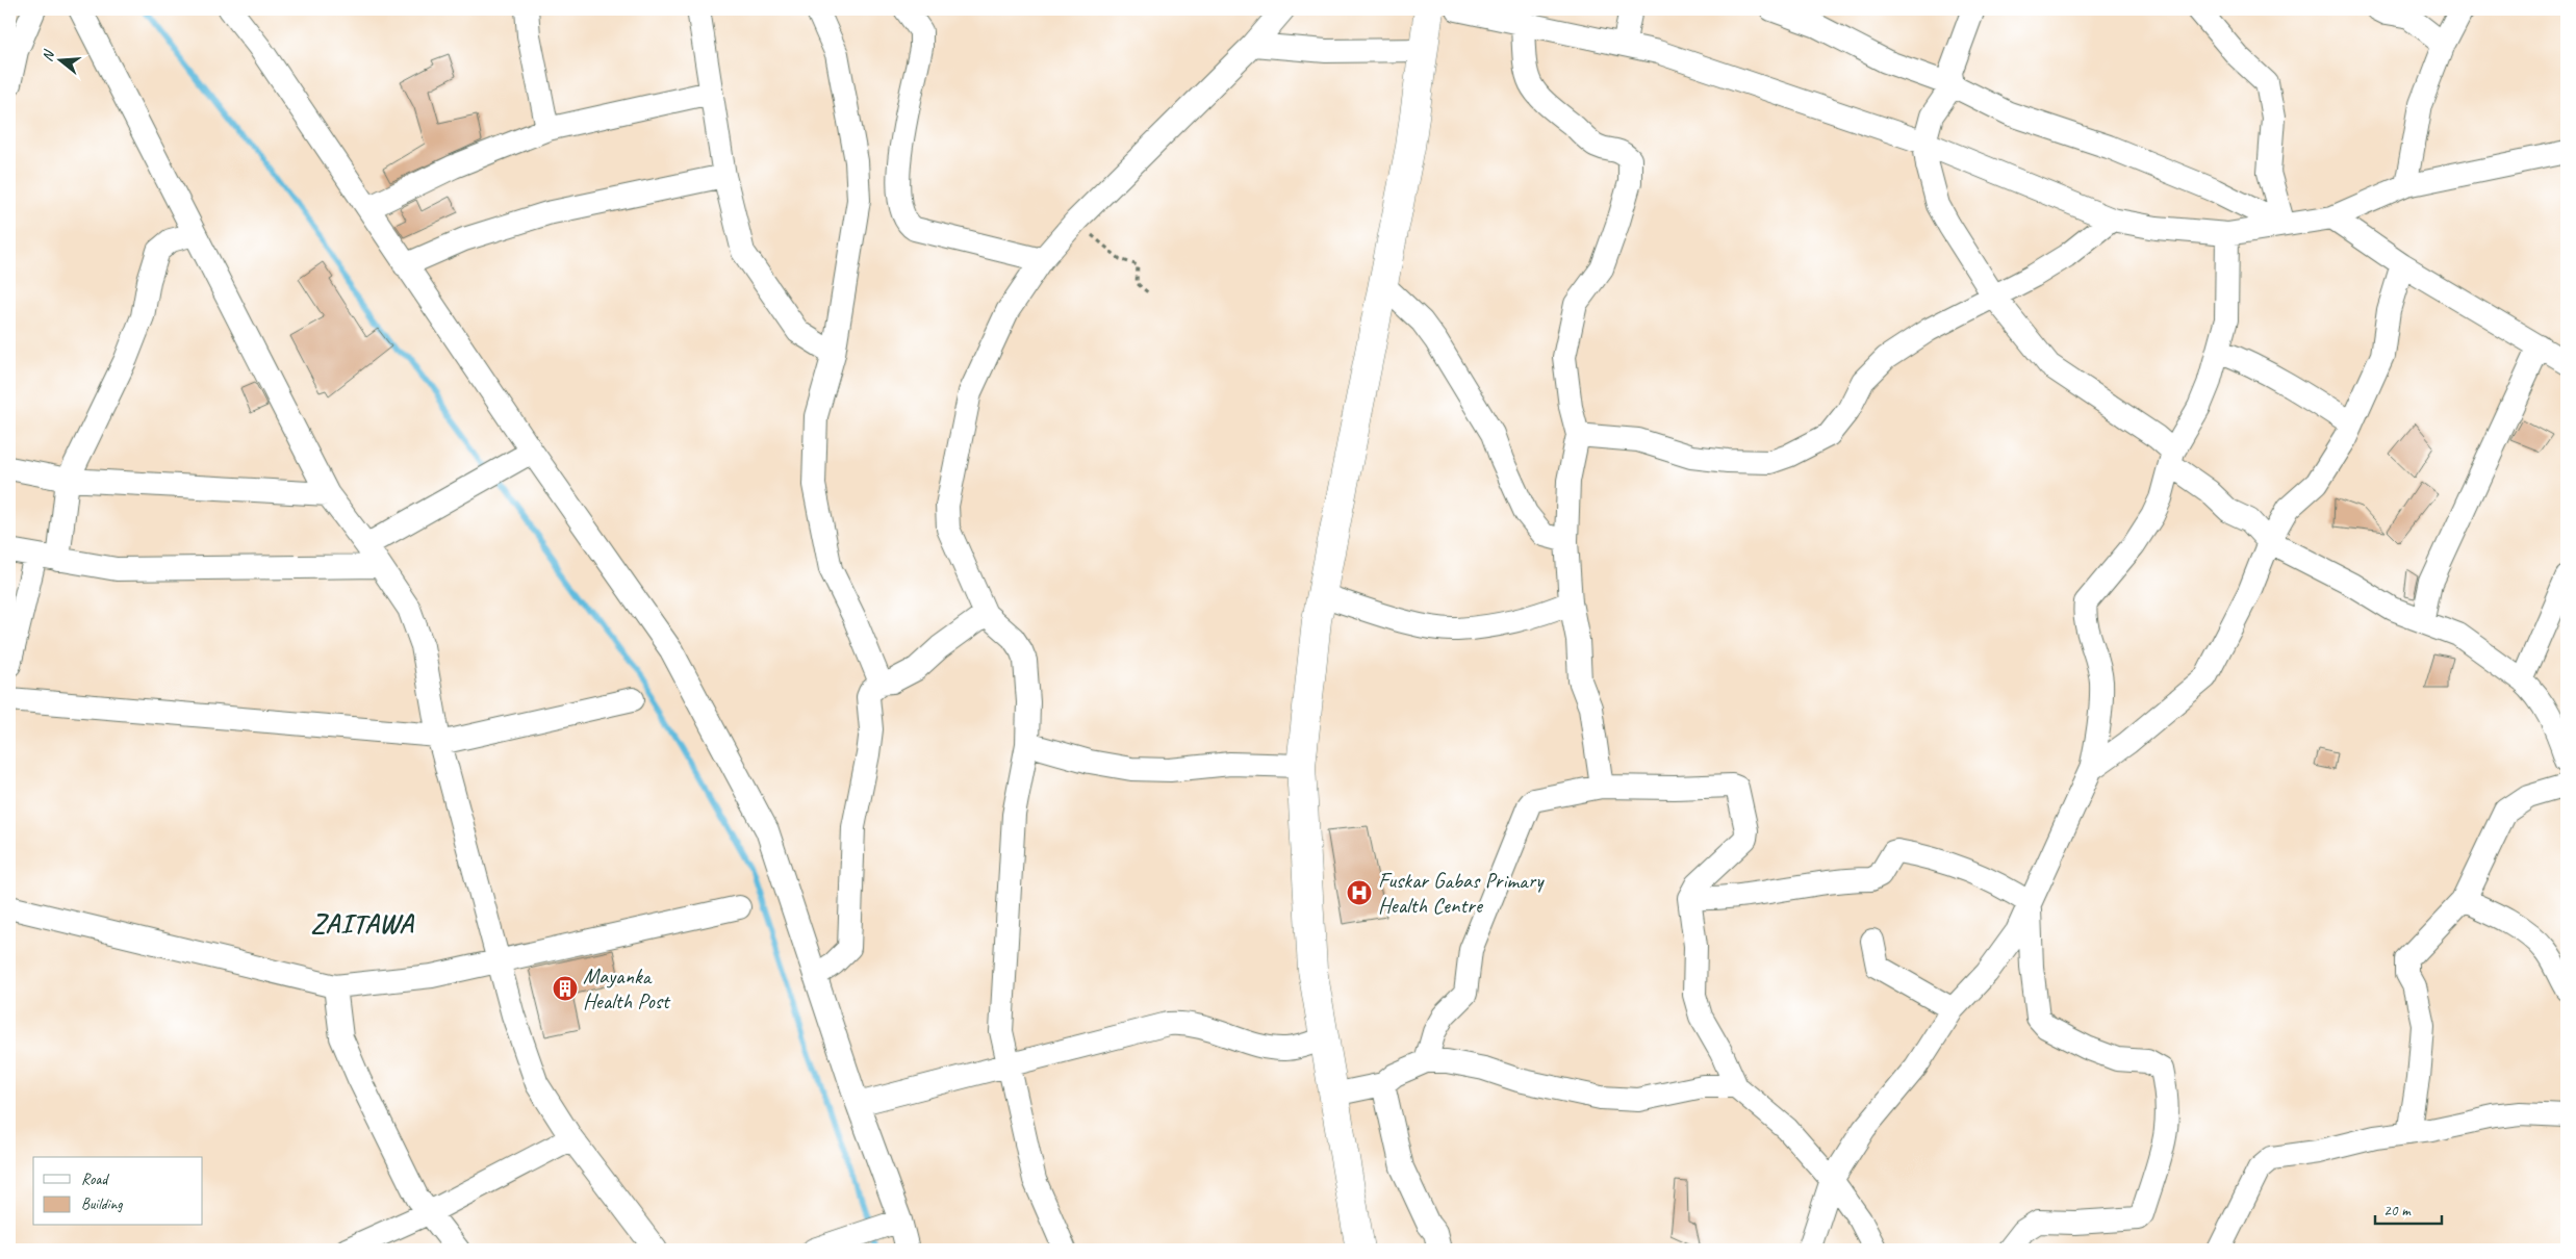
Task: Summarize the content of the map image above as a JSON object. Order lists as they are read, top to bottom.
{
  "districts": ["ZAITAWA"],
  "places": {
    "hospital": ["Fuskar Gabas Primary Health Centre"],
    "building": ["Mayanka Health Post"]
  },
  "legend": ["Road", "Building"],
  "scale_bar": "20 m",
  "north": "left"
}
